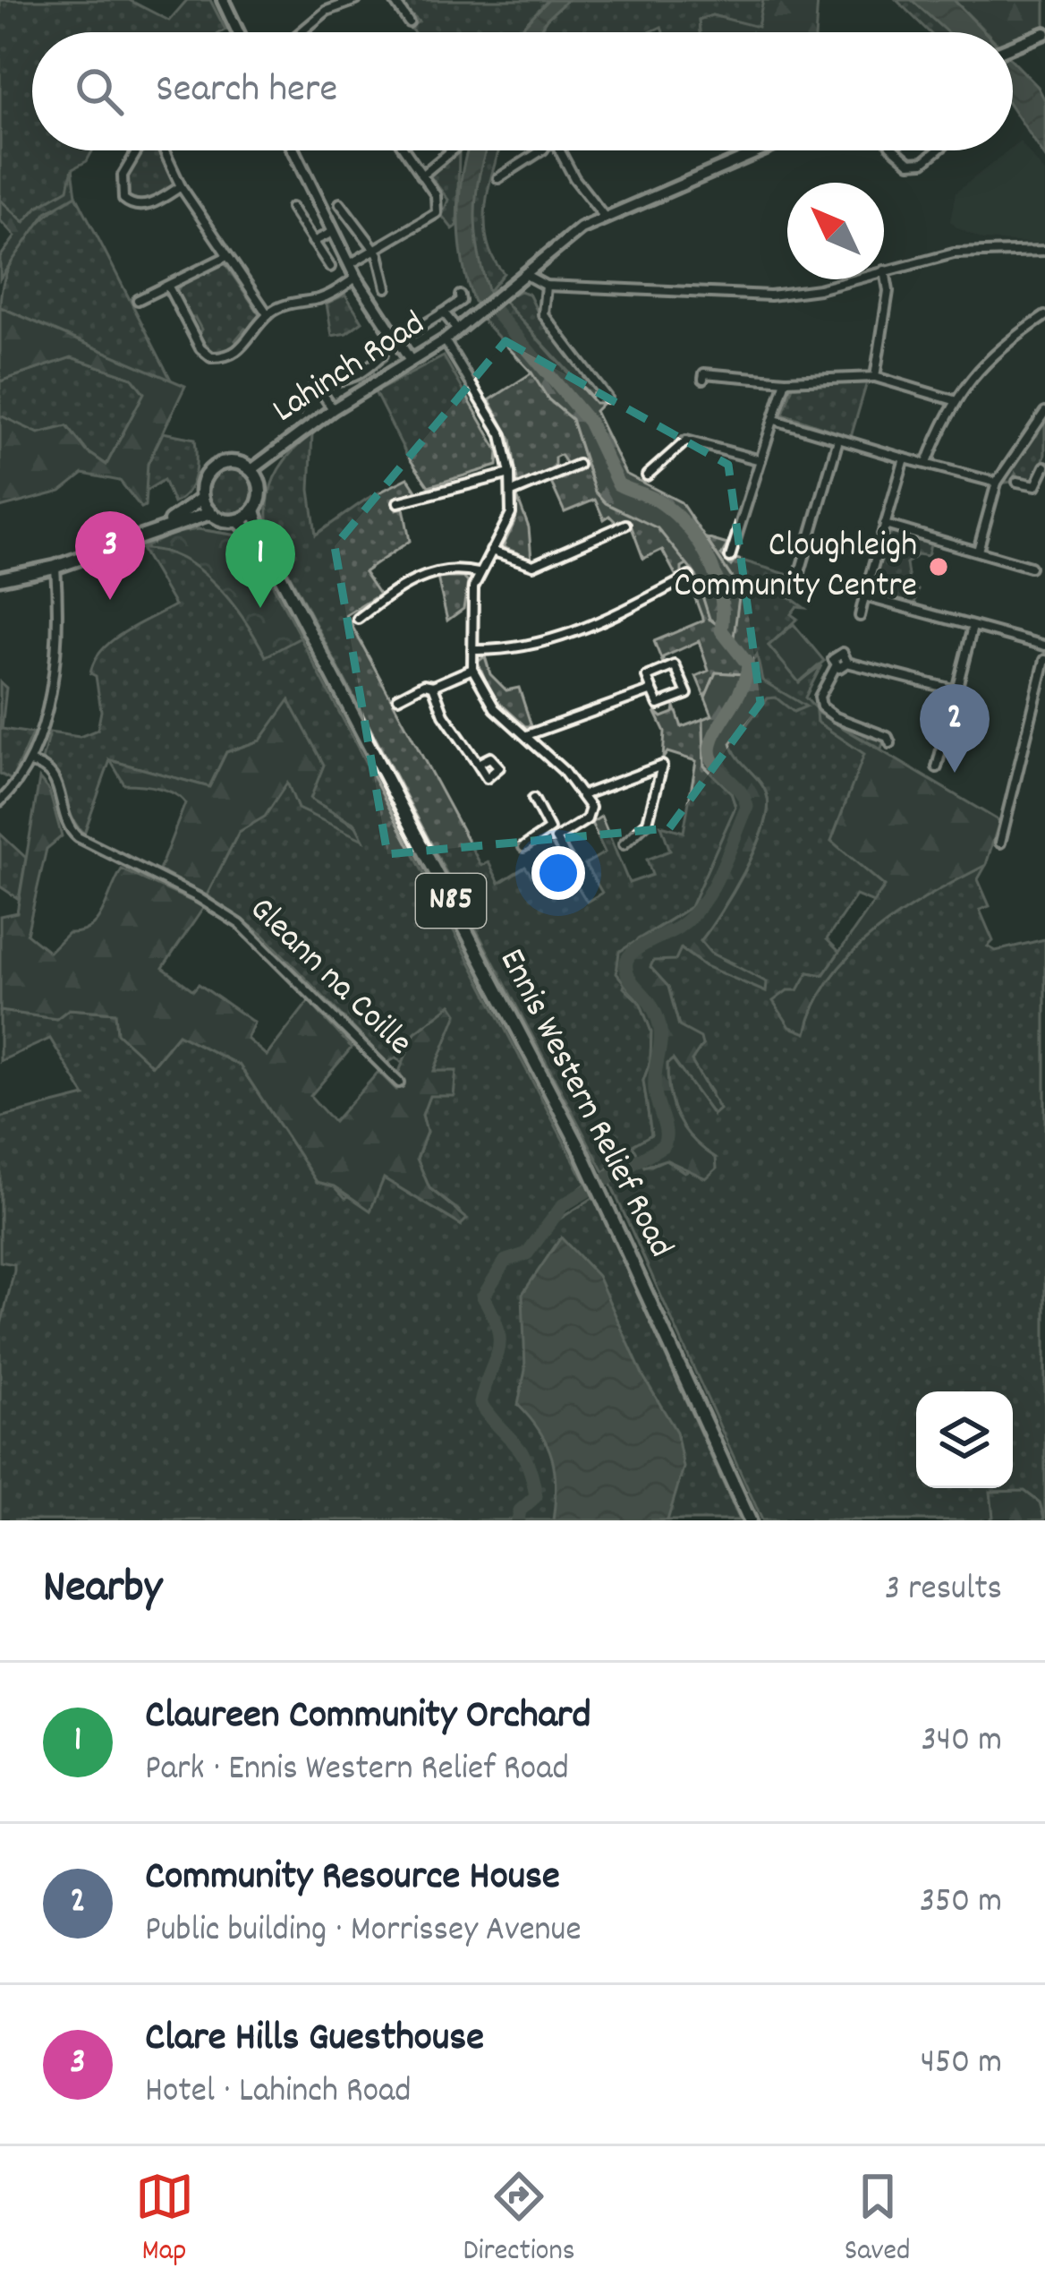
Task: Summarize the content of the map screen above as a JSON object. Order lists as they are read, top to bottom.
{
  "streets": {
    "main road": ["Lahinch Road", "N85", "Ennis Western Relief Road"],
    "street": ["Gleann na Coille"]
  },
  "crossings": [
    ["Lahinch Road", "N85"],
    ["Lahinch Road", "Ennis Western Relief Road"],
    ["N85", "Ennis Western Relief Road"]
  ],
  "places": ["Cloughleigh Community Centre"],
  "north": "top left",
  "page": {
    "search": "Search here",
    "pins": ["3", "1", "2"],
    "heading": ["Nearby", "3 results"],
    "list": [
      {
        "mark": "1",
        "name": "Claureen Community Orchard",
        "note": "Park · Ennis Western Relief Road",
        "value": "340 m"
      },
      {
        "mark": "2",
        "name": "Community Resource House",
        "note": "Public building · Morrissey Avenue",
        "value": "350 m"
      },
      {
        "mark": "3",
        "name": "Clare Hills Guesthouse",
        "note": "Hotel · Lahinch Road",
        "value": "450 m"
      }
    ],
    "nav": ["Map", "Directions", "Saved"]
  }
}
